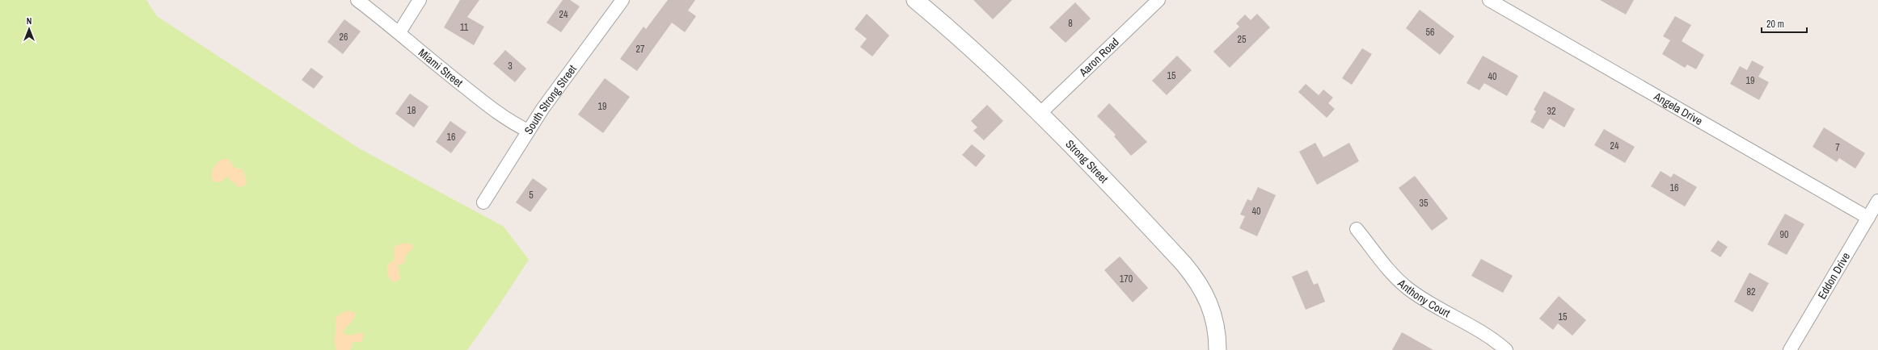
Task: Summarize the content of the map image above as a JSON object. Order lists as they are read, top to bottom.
{
  "streets": {
    "street": [
      "Aaron Road",
      "Miami Street",
      "South Strong Street",
      "Angela Drive",
      "Strong Street",
      "Eddon Drive",
      "Anthony Court"
    ]
  },
  "crossings": [
    ["Aaron Road", "Strong Street"],
    ["Miami Street", "South Strong Street"],
    ["Angela Drive", "Eddon Drive"]
  ],
  "house_numbers": [
    "24",
    "8",
    "11",
    "56",
    "26",
    "25",
    "27",
    "3",
    "15",
    "40",
    "19",
    "19",
    "18",
    "32",
    "16",
    "24",
    "7",
    "16",
    "5",
    "35",
    "40",
    "90",
    "170",
    "82",
    "15"
  ],
  "scale_bar": "20 m",
  "north": "top"
}
